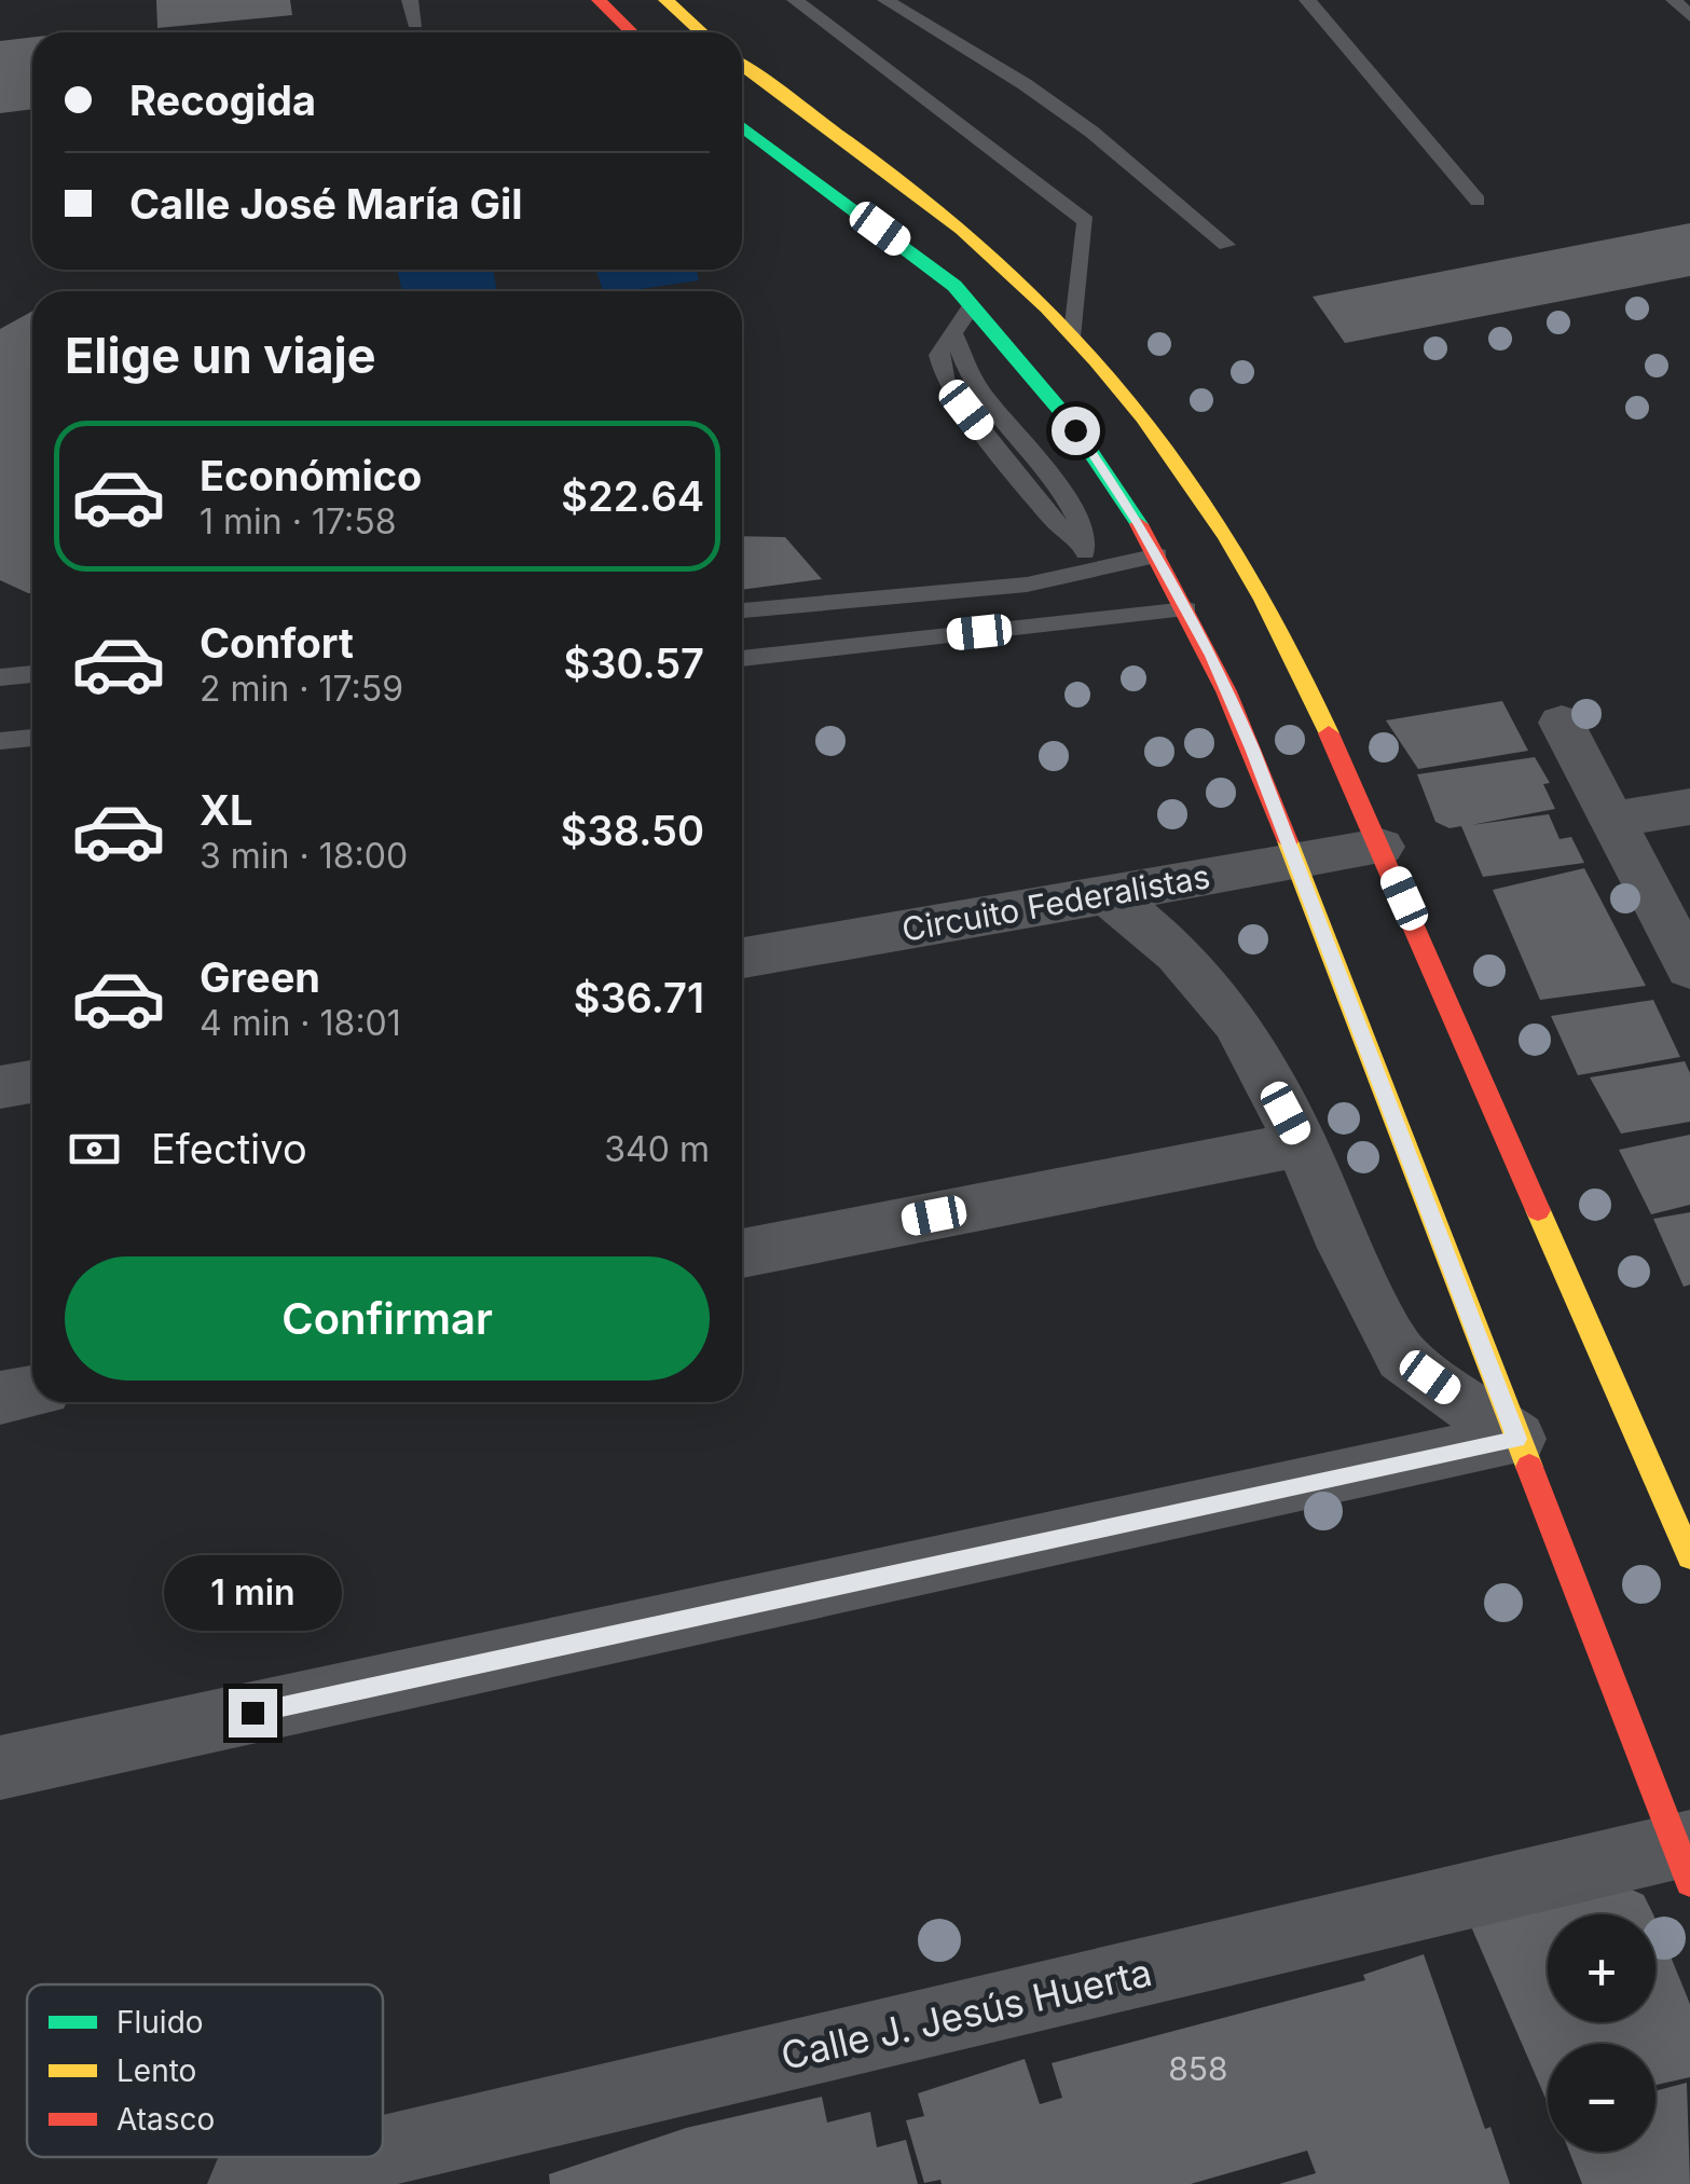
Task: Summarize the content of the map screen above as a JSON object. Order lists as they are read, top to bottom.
{
  "streets": {
    "street": ["Circuito Federalistas", "Calle J. Jesús Huerta"]
  },
  "house_numbers": ["858"],
  "legend": ["Fluido", "Lento", "Atasco"],
  "page": {
    "banner": ["Recogida", "Calle José María Gil"],
    "heading": "Elige un viaje",
    "list": [
      {
        "name": "Económico",
        "note": "1 min · 17:58",
        "value": "$22.64"
      },
      {
        "name": "Confort",
        "note": "2 min · 17:59",
        "value": "$30.57"
      },
      {
        "name": "XL",
        "note": "3 min · 18:00",
        "value": "$38.50"
      },
      {
        "name": "Green",
        "note": "4 min · 18:01",
        "value": "$36.71"
      }
    ],
    "pay": ["Efectivo", "340 m"],
    "buttons": "Confirmar",
    "bubble": "1 min",
    "map_buttons": ["+", "−"]
  }
}
